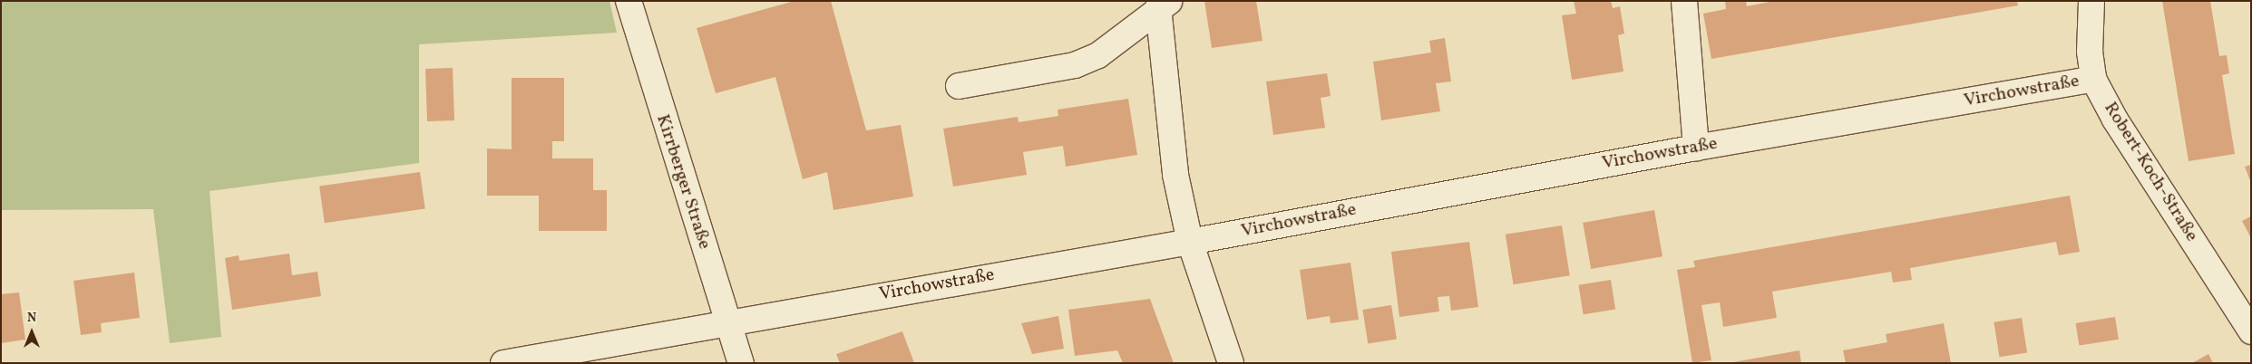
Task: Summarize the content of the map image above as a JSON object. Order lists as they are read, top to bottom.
{
  "streets": {
    "street": ["Virchowstraße", "Robert-Koch-Straße", "Kirrberger Straße"]
  },
  "crossings": [
    ["Virchowstraße", "Robert-Koch-Straße"],
    ["Virchowstraße", "Kirrberger Straße"]
  ],
  "north": "top"
}
